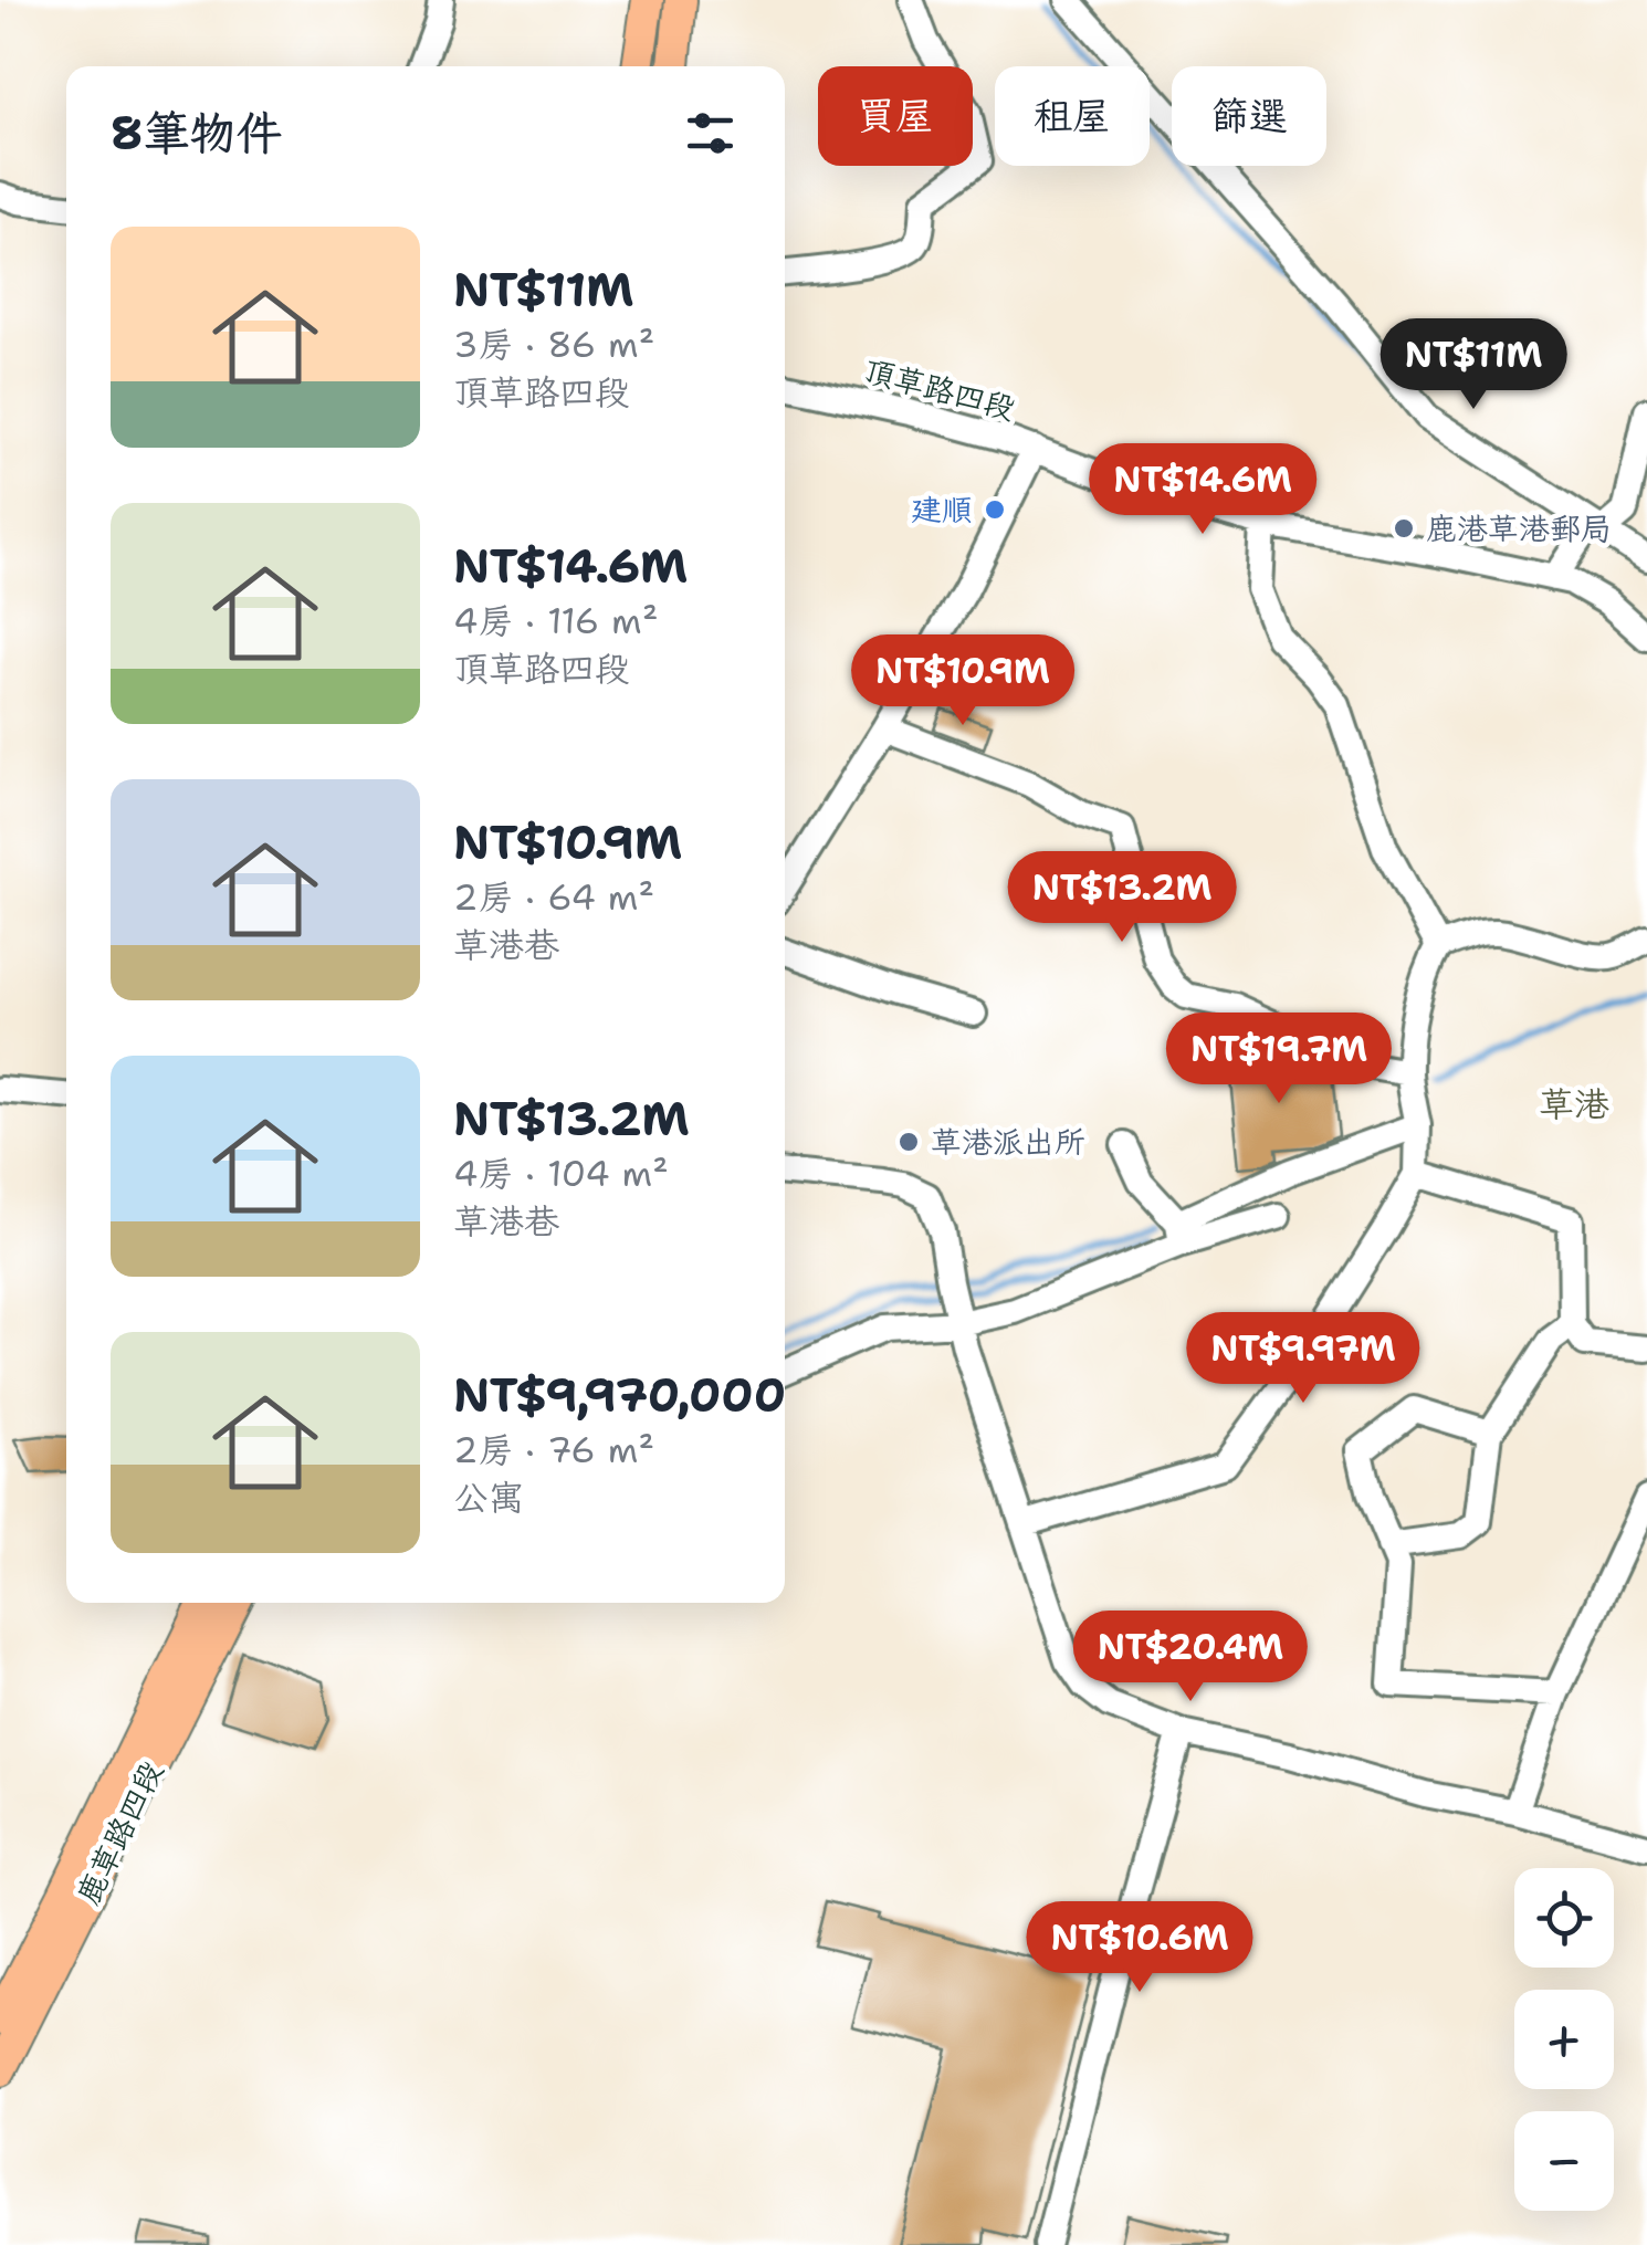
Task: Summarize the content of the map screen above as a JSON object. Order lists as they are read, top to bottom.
{
  "streets": {
    "main road": ["鹿草路四段"],
    "street": ["頂草路四段"]
  },
  "districts": ["草港"],
  "places": ["建順", "鹿港草港郵局", "草港派出所"],
  "page": {
    "chip": ["買屋", "租屋", "篩選"],
    "heading": "8筆物件",
    "list": [
      {
        "name": "NT$11M",
        "note": "3房 · 86 m² · 頂草路四段"
      },
      {
        "name": "NT$14.6M",
        "note": "4房 · 116 m² · 頂草路四段"
      },
      {
        "name": "NT$10.9M",
        "note": "2房 · 64 m² · 草港巷"
      },
      {
        "name": "NT$13.2M",
        "note": "4房 · 104 m² · 草港巷"
      },
      {
        "name": "NT$9,970,000",
        "note": "2房 · 76 m² · 公寓"
      }
    ],
    "price": [
      "NT$11M",
      "NT$14.6M",
      "NT$10.9M",
      "NT$13.2M",
      "NT$19.7M",
      "NT$9.97M",
      "NT$20.4M",
      "NT$10.6M"
    ],
    "map_buttons": ["+", "−"]
  }
}
